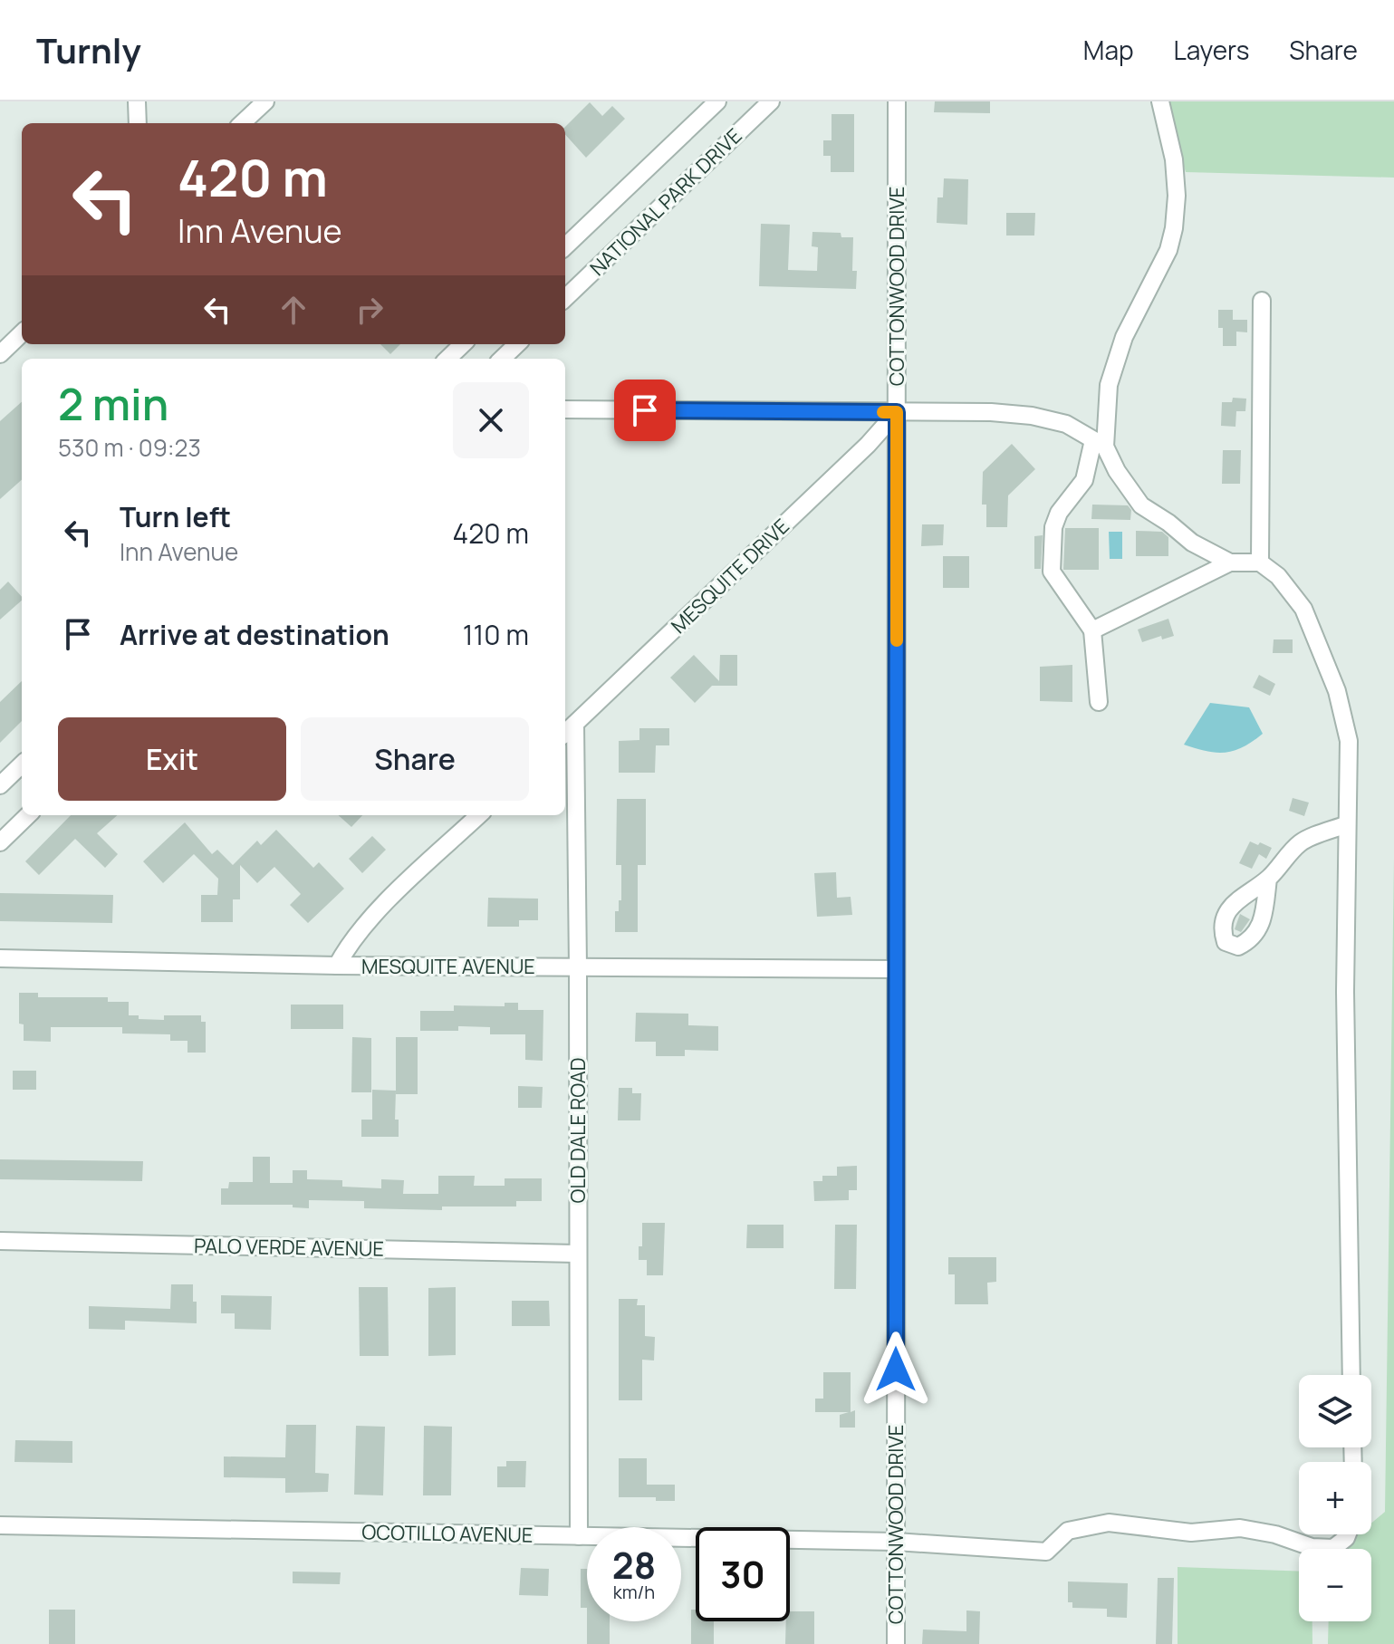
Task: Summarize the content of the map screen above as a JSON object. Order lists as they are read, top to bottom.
{
  "streets": {
    "street": [
      "NATIONAL PARK DRIVE",
      "COTTONWOOD DRIVE",
      "MESQUITE DRIVE",
      "MESQUITE AVENUE",
      "OLD DALE ROAD",
      "PALO VERDE AVENUE",
      "OCOTILLO AVENUE"
    ]
  },
  "crossings": [
    ["COTTONWOOD DRIVE", "MESQUITE DRIVE"],
    ["COTTONWOOD DRIVE", "MESQUITE AVENUE"],
    ["COTTONWOOD DRIVE", "OCOTILLO AVENUE"],
    ["MESQUITE DRIVE", "OLD DALE ROAD"],
    ["MESQUITE AVENUE", "OLD DALE ROAD"],
    ["OLD DALE ROAD", "PALO VERDE AVENUE"],
    ["OLD DALE ROAD", "OCOTILLO AVENUE"]
  ],
  "page": {
    "header": "Turnly",
    "nav": ["Map", "Layers", "Share"],
    "turn": ["420 m", "Inn Avenue"],
    "heading": ["2 min", "530 m · 09:23"],
    "list": [
      {
        "name": "Turn left",
        "note": "Inn Avenue",
        "value": "420 m"
      },
      {
        "name": "Arrive at destination",
        "value": "110 m"
      }
    ],
    "buttons": ["Exit", "Share"],
    "map_buttons": ["+", "−"],
    "speed": "28 km/h",
    "limit": "30"
  }
}
